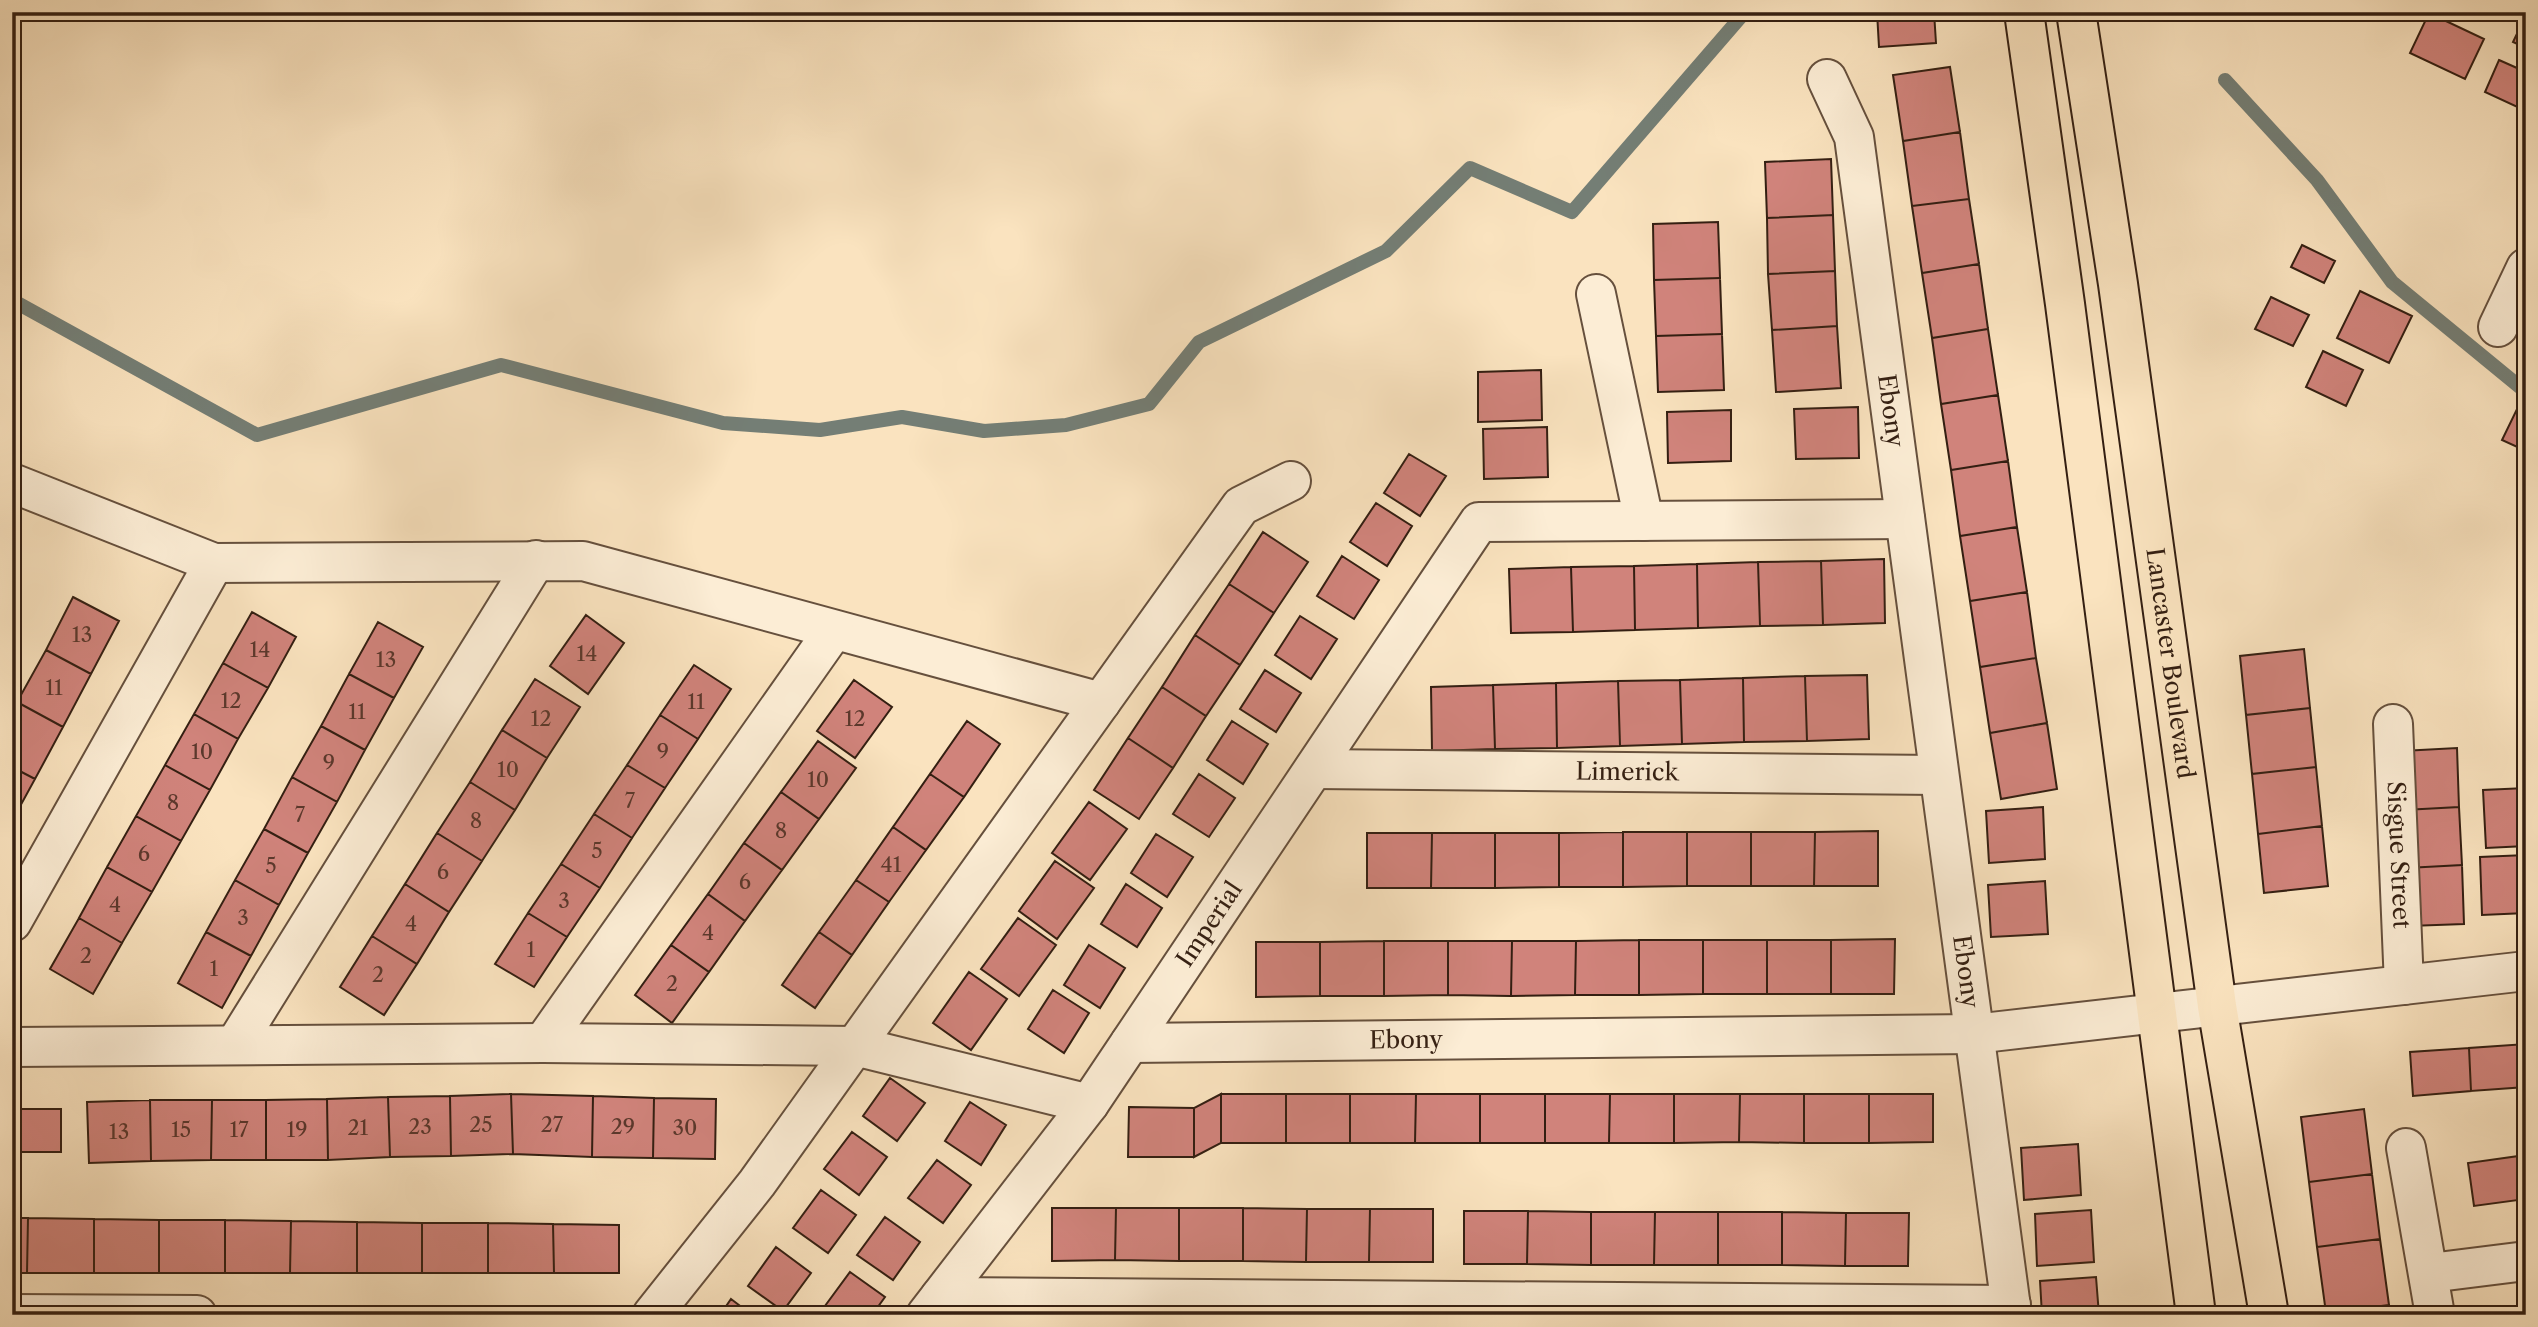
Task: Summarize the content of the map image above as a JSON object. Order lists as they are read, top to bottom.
{
  "streets": {
    "main road": ["Lancaster Boulevard"],
    "street": [
      "Ebony",
      "Limerick",
      "Sisgue Street",
      "Imperial"
    ]
  },
  "crossings": [
    ["Ebony", "Limerick"],
    ["Ebony", "Imperial"],
    ["Limerick", "Imperial"]
  ],
  "house_numbers": [
    "13",
    "14",
    "14",
    "13",
    "11",
    "12",
    "11",
    "11",
    "12",
    "12",
    "10",
    "9",
    "9",
    "10",
    "10",
    "7",
    "8",
    "7",
    "8",
    "8",
    "5",
    "6",
    "41",
    "5",
    "6",
    "6",
    "3",
    "4",
    "3",
    "4",
    "4",
    "1",
    "2",
    "1",
    "2",
    "2",
    "25",
    "27",
    "23",
    "29",
    "21",
    "30",
    "15",
    "17",
    "19",
    "13"
  ]
}
